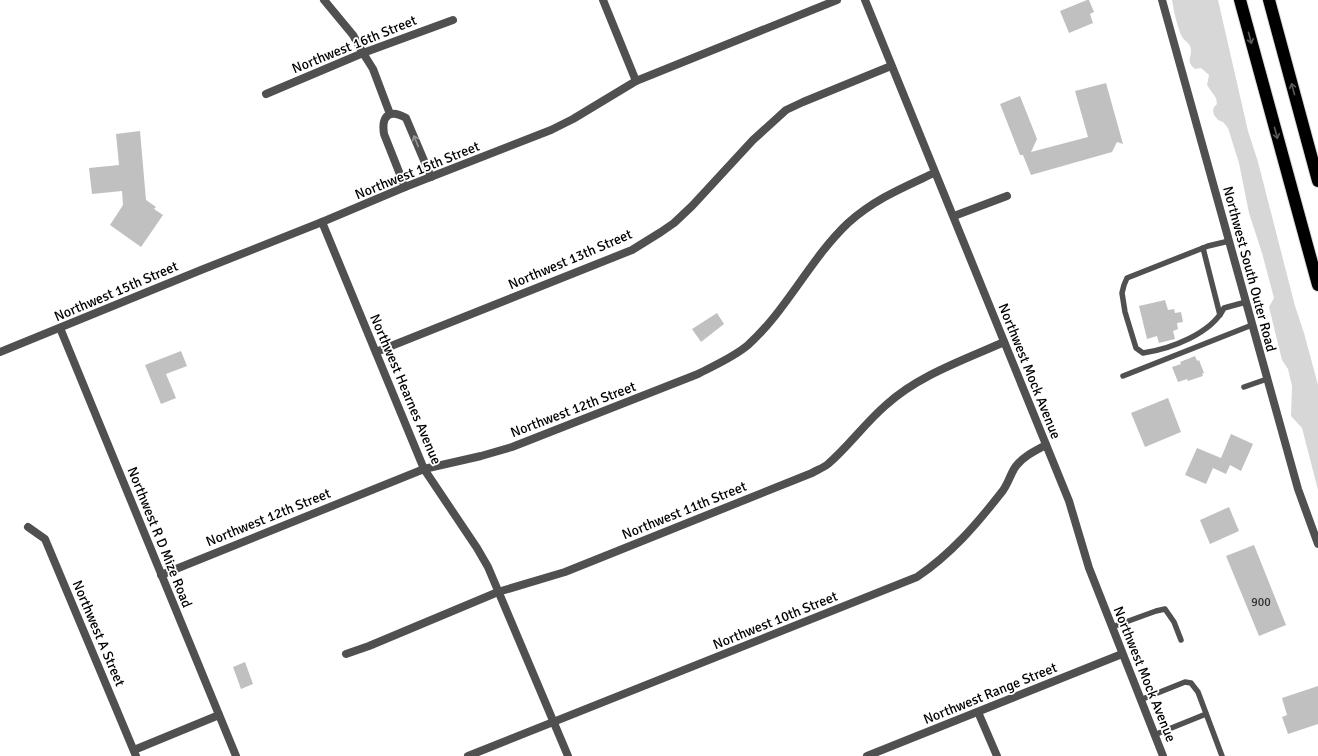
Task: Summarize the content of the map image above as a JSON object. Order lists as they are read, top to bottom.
{
  "streets": {
    "street": [
      "Northwest 16th Street",
      "Northwest 15th Street",
      "Northwest 13th Street",
      "Northwest South Outer Road",
      "Northwest Mock Avenue",
      "Northwest Hearnes Avenue",
      "Northwest 12th Street",
      "Northwest 11th Street",
      "Northwest R D Mize Road",
      "Northwest 10th Street",
      "Northwest A Street",
      "Northwest Range Street"
    ]
  },
  "crossings": [
    ["Northwest 15th Street", "Northwest Hearnes Avenue"],
    ["Northwest 15th Street", "Northwest R D Mize Road"],
    ["Northwest 13th Street", "Northwest Mock Avenue"],
    ["Northwest 13th Street", "Northwest Hearnes Avenue"],
    ["Northwest Mock Avenue", "Northwest 12th Street"],
    ["Northwest Mock Avenue", "Northwest 11th Street"],
    ["Northwest Mock Avenue", "Northwest 10th Street"],
    ["Northwest Mock Avenue", "Northwest Range Street"],
    ["Northwest Hearnes Avenue", "Northwest 12th Street"],
    ["Northwest Hearnes Avenue", "Northwest 11th Street"],
    ["Northwest Hearnes Avenue", "Northwest 10th Street"],
    ["Northwest 12th Street", "Northwest R D Mize Road"]
  ],
  "house_numbers": ["900"]
}
